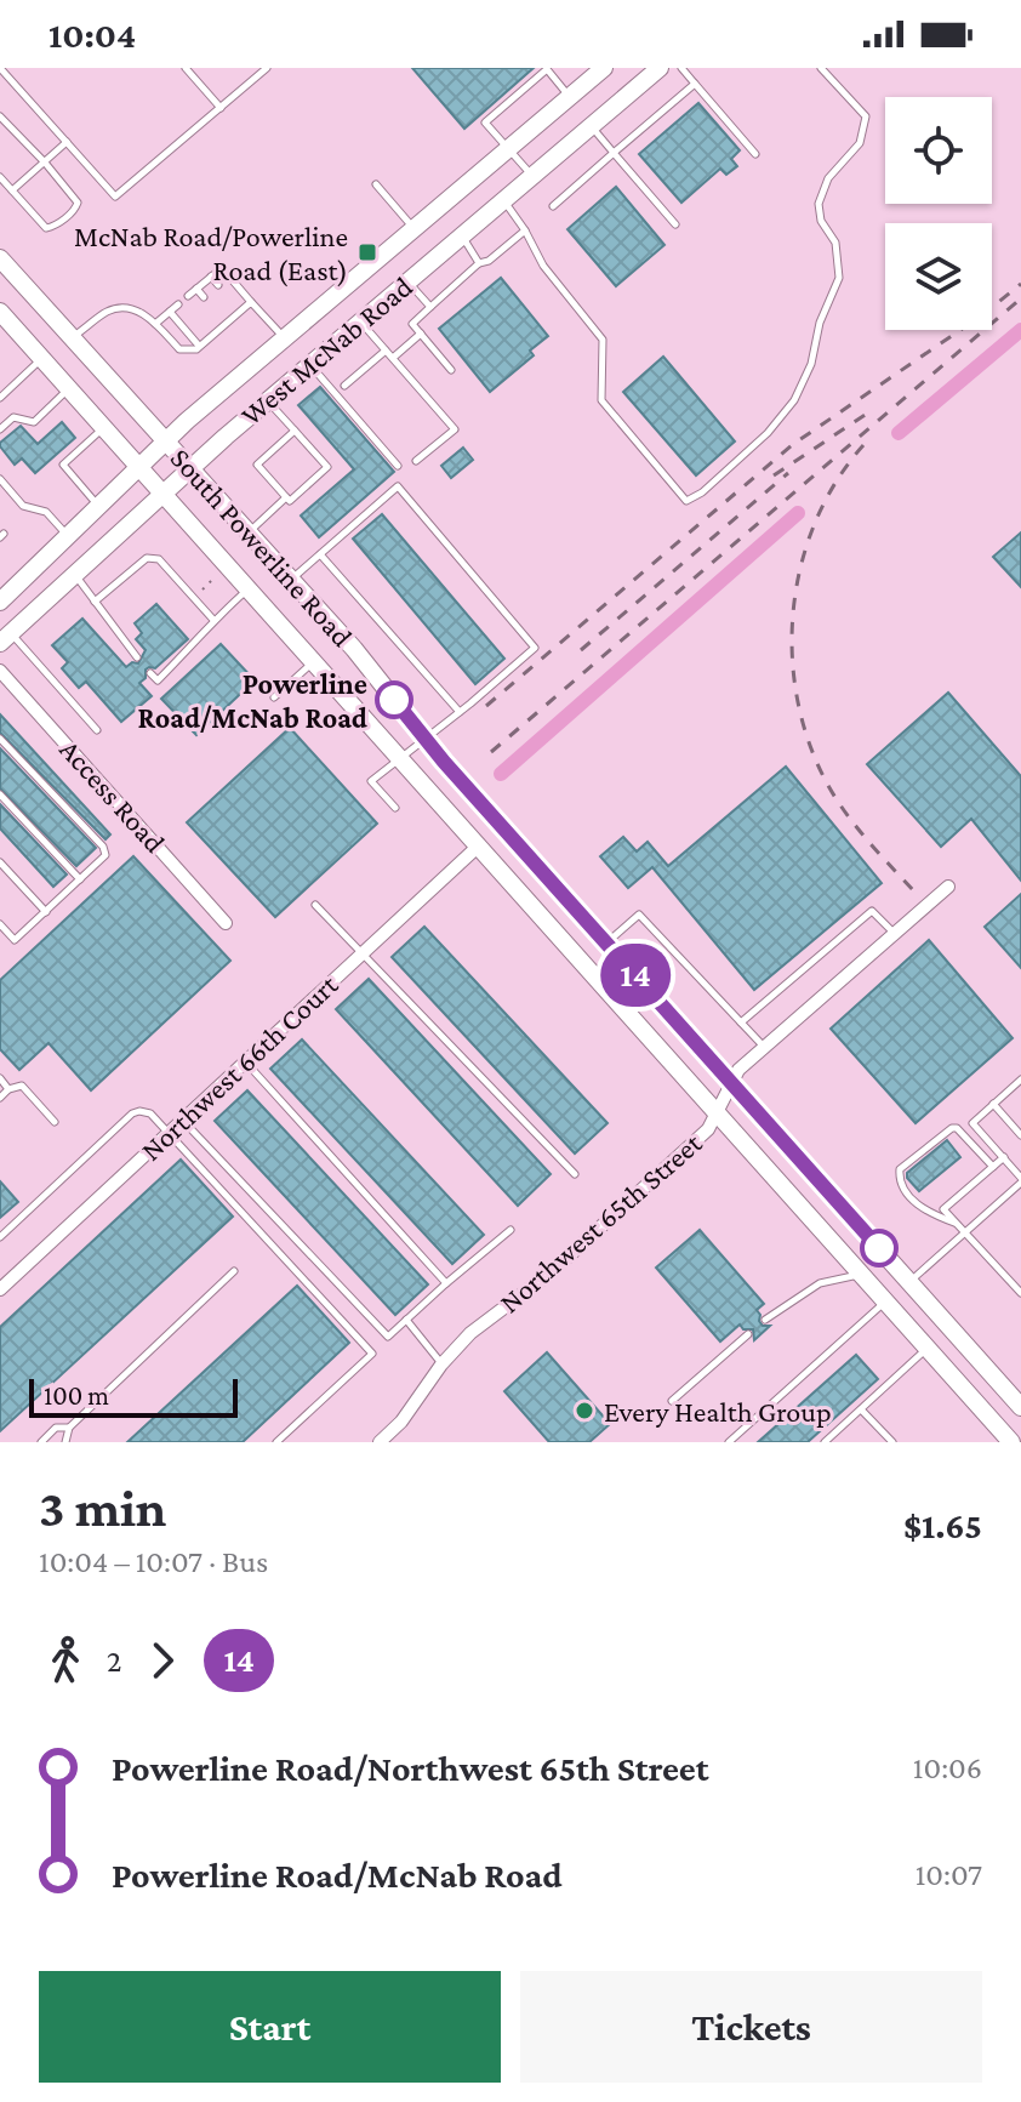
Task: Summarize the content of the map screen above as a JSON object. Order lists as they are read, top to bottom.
{
  "streets": {
    "main road": ["West McNab Road", "South Powerline Road"],
    "street": ["Access Road", "Northwest 66th Court", "Northwest 65th Street"]
  },
  "crossings": [
    ["West McNab Road", "South Powerline Road"],
    ["South Powerline Road", "Northwest 66th Court"],
    ["South Powerline Road", "Northwest 65th Street"]
  ],
  "places": {
    "transit": ["McNab Road/Powerline Road (East)"],
    "other": ["Powerline Road/McNab Road", "Every Health Group"]
  },
  "lines": ["bus line 14"],
  "scale_bar": "100 m",
  "page": {
    "status": "10:04",
    "on_map": "14",
    "scale": "100 m",
    "heading": ["3 min", "10:04 – 10:07 · Bus", "$1.65"],
    "legs": ["2", "14"],
    "list": [
      {
        "name": "Powerline Road/Northwest 65th Street",
        "value": "10:06"
      },
      {
        "name": "Powerline Road/McNab Road",
        "value": "10:07"
      }
    ],
    "buttons": ["Start", "Tickets"]
  }
}
